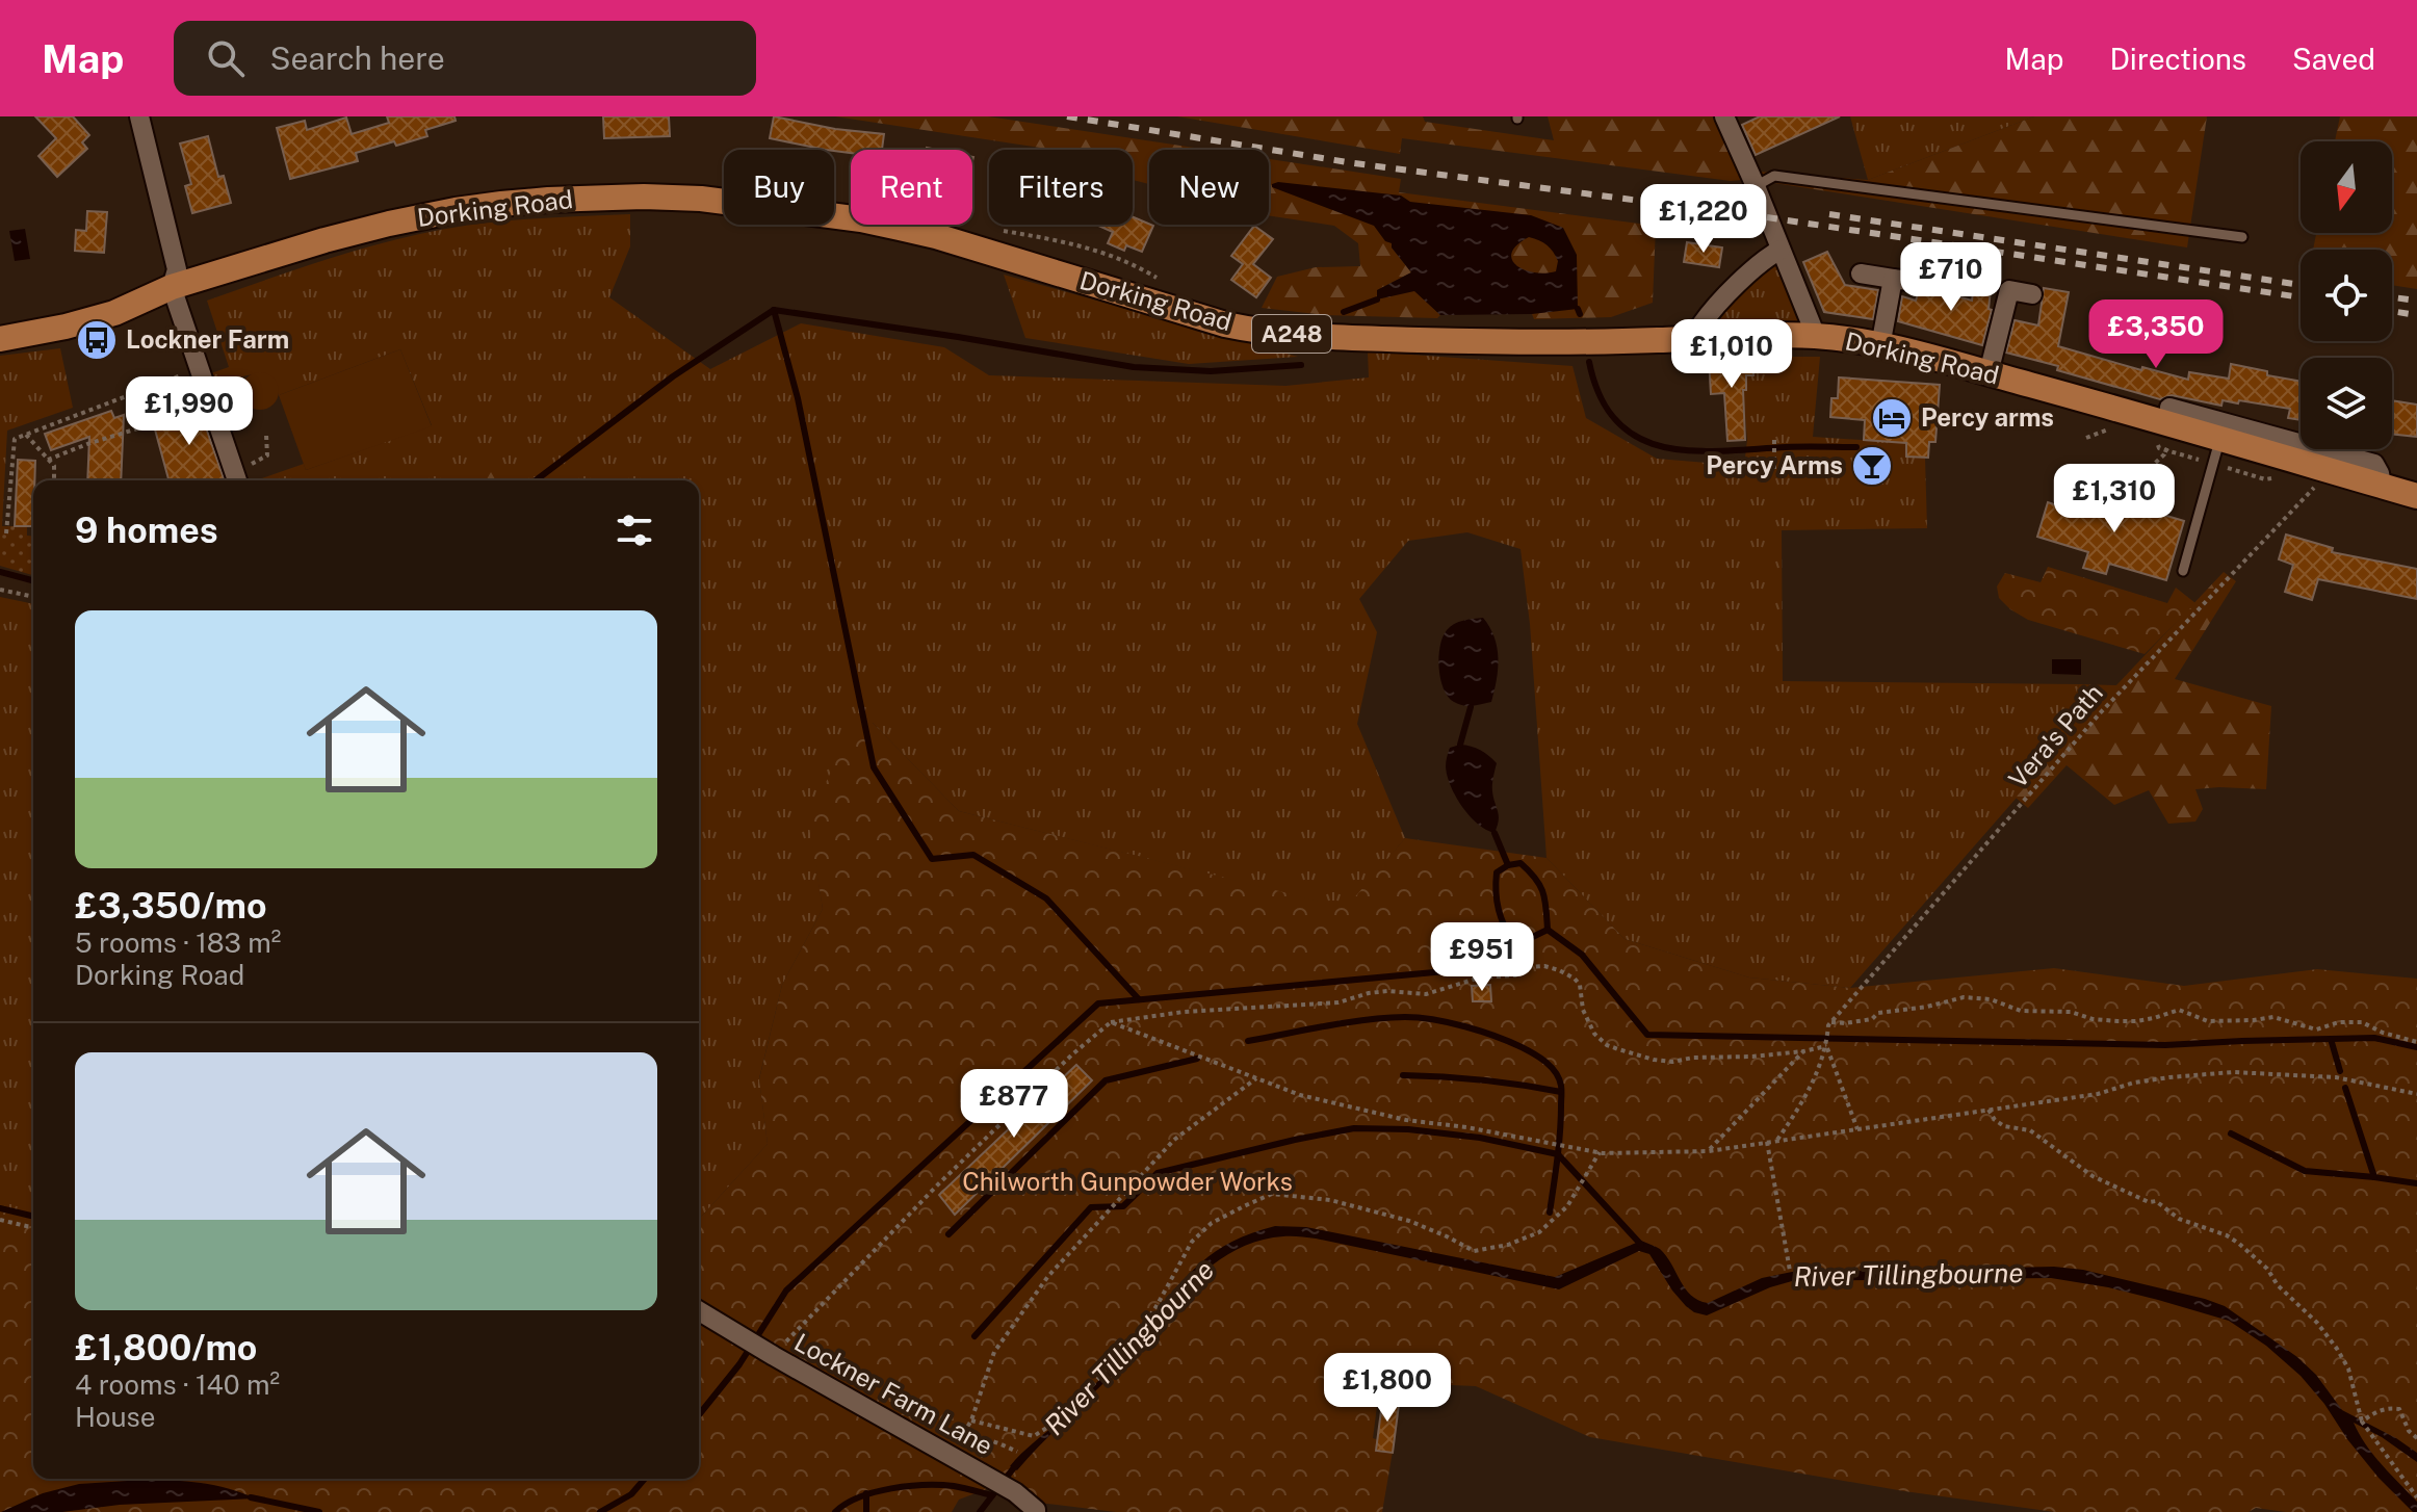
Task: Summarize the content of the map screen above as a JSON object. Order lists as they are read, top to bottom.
{
  "streets": {
    "main road": ["Dorking Road", "A248"],
    "street": ["Lockner Farm Lane"],
    "path": ["Vera's Path"]
  },
  "water": ["River Tillingbourne"],
  "parks": ["Chilworth Gunpowder Works"],
  "places": {
    "bus stop": ["Lockner Farm"],
    "hotel": ["Percy arms"],
    "bar": ["Percy Arms"]
  },
  "north": "bottom",
  "page": {
    "header": "Map",
    "search": "Search here",
    "nav": ["Map", "Directions", "Saved"],
    "chip": [
      "Buy",
      "Rent",
      "Filters",
      "New"
    ],
    "price": [
      "£1,220",
      "£710",
      "£3,350",
      "£1,010",
      "£1,990",
      "£1,310",
      "£951",
      "£877",
      "£1,800"
    ],
    "heading": "9 homes",
    "list": [
      {
        "name": "£3,350/mo",
        "note": "5 rooms · 183 m² · Dorking Road"
      },
      {
        "name": "£1,800/mo",
        "note": "4 rooms · 140 m² · House"
      }
    ]
  }
}
